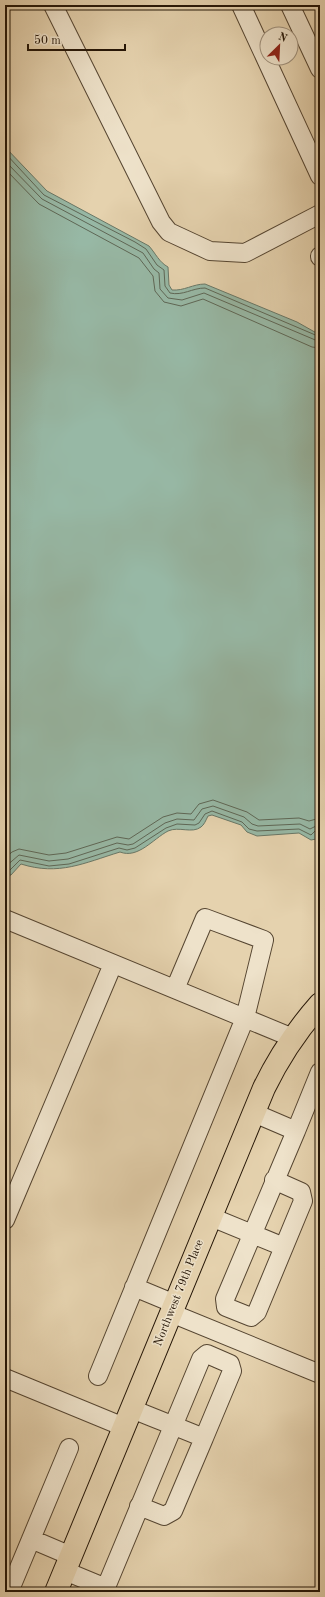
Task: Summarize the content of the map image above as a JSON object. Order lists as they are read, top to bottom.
{
  "streets": {
    "main road": ["Northwest 79th Place"]
  },
  "scale_bar": "50 m",
  "north": "top right"
}
